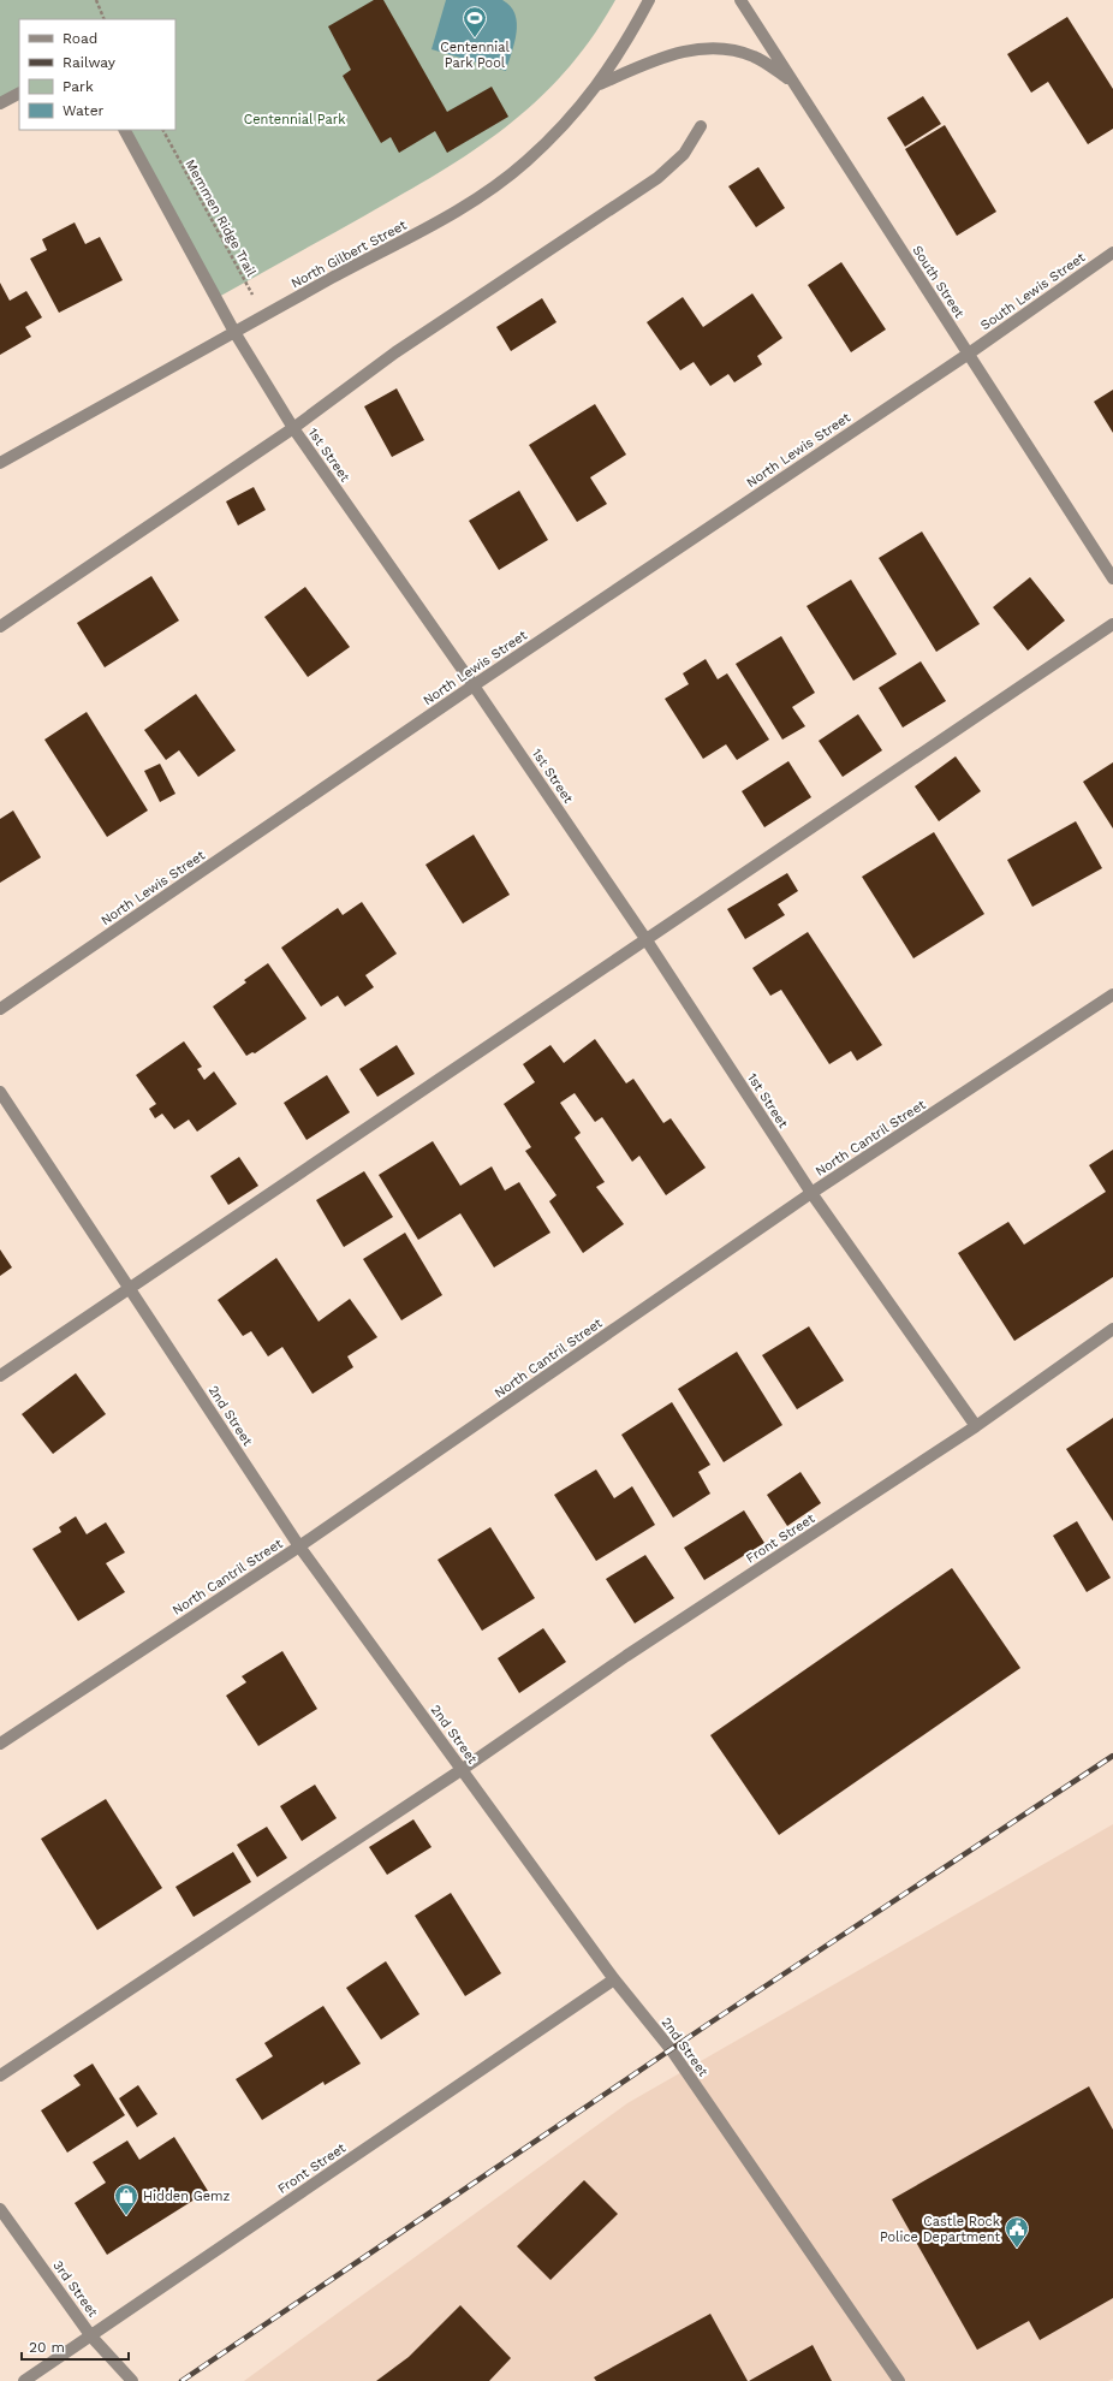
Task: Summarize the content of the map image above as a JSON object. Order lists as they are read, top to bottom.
{
  "streets": {
    "street": [
      "North Gilbert Street",
      "South Street",
      "South Lewis Street",
      "North Lewis Street",
      "1st Street",
      "North Cantril Street",
      "2nd Street",
      "Front Street",
      "3rd Street"
    ],
    "path": ["Memmen Ridge Trail"]
  },
  "crossings": [
    ["Memmen Ridge Trail", "North Gilbert Street"],
    ["North Gilbert Street", "1st Street"],
    ["South Street", "South Lewis Street"],
    ["South Street", "North Lewis Street"],
    ["South Lewis Street", "North Lewis Street"],
    ["North Lewis Street", "1st Street"],
    ["1st Street", "North Cantril Street"],
    ["1st Street", "Front Street"],
    ["North Cantril Street", "2nd Street"],
    ["2nd Street", "Front Street"],
    ["Front Street", "3rd Street"]
  ],
  "parks": ["Centennial Park"],
  "places": {
    "sports": ["Centennial Park Pool"],
    "shop": ["Hidden Gemz"],
    "public building": ["Castle Rock Police Department"]
  },
  "legend": [
    "Road",
    "Railway",
    "Park",
    "Water"
  ],
  "scale_bar": "20 m"
}
